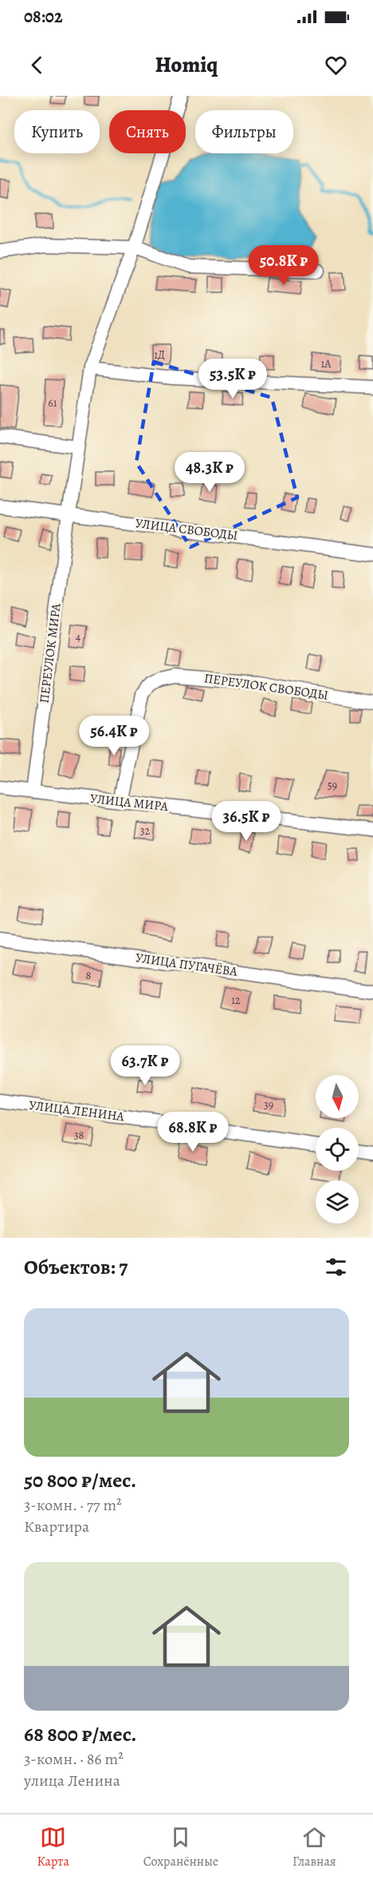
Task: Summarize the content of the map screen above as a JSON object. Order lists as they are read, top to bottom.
{
  "streets": {
    "street": [
      "УЛИЦА СВОБОДЫ",
      "ПЕРЕУЛОК МИРА",
      "ПЕРЕУЛОК СВОБОДЫ",
      "УЛИЦА МИРА",
      "УЛИЦА ПУГАЧЁВА",
      "УЛИЦА ЛЕНИНА"
    ]
  },
  "crossings": [
    ["УЛИЦА СВОБОДЫ", "ПЕРЕУЛОК МИРА"],
    ["ПЕРЕУЛОК МИРА", "УЛИЦА МИРА"],
    ["ПЕРЕУЛОК СВОБОДЫ", "УЛИЦА МИРА"]
  ],
  "house_numbers": [
    "1Д",
    "1А",
    "61",
    "4",
    "59",
    "32",
    "8",
    "12",
    "39",
    "38"
  ],
  "north": "bottom",
  "page": {
    "status": "08:02",
    "header": "Homiq",
    "chip": ["Купить", "Снять", "Фильтры"],
    "price": [
      "50.8K ₽",
      "53.5K ₽",
      "48.3K ₽",
      "56.4K ₽",
      "36.5K ₽",
      "63.7K ₽",
      "68.8K ₽"
    ],
    "heading": "Объектов: 7",
    "list": [
      {
        "name": "50 800 ₽/мес.",
        "note": "3-комн. · 77 m² · Квартира"
      },
      {
        "name": "68 800 ₽/мес.",
        "note": "3-комн. · 86 m² · улица Ленина"
      }
    ],
    "tabs": ["Карта", "Сохранённые", "Главная"]
  }
}
